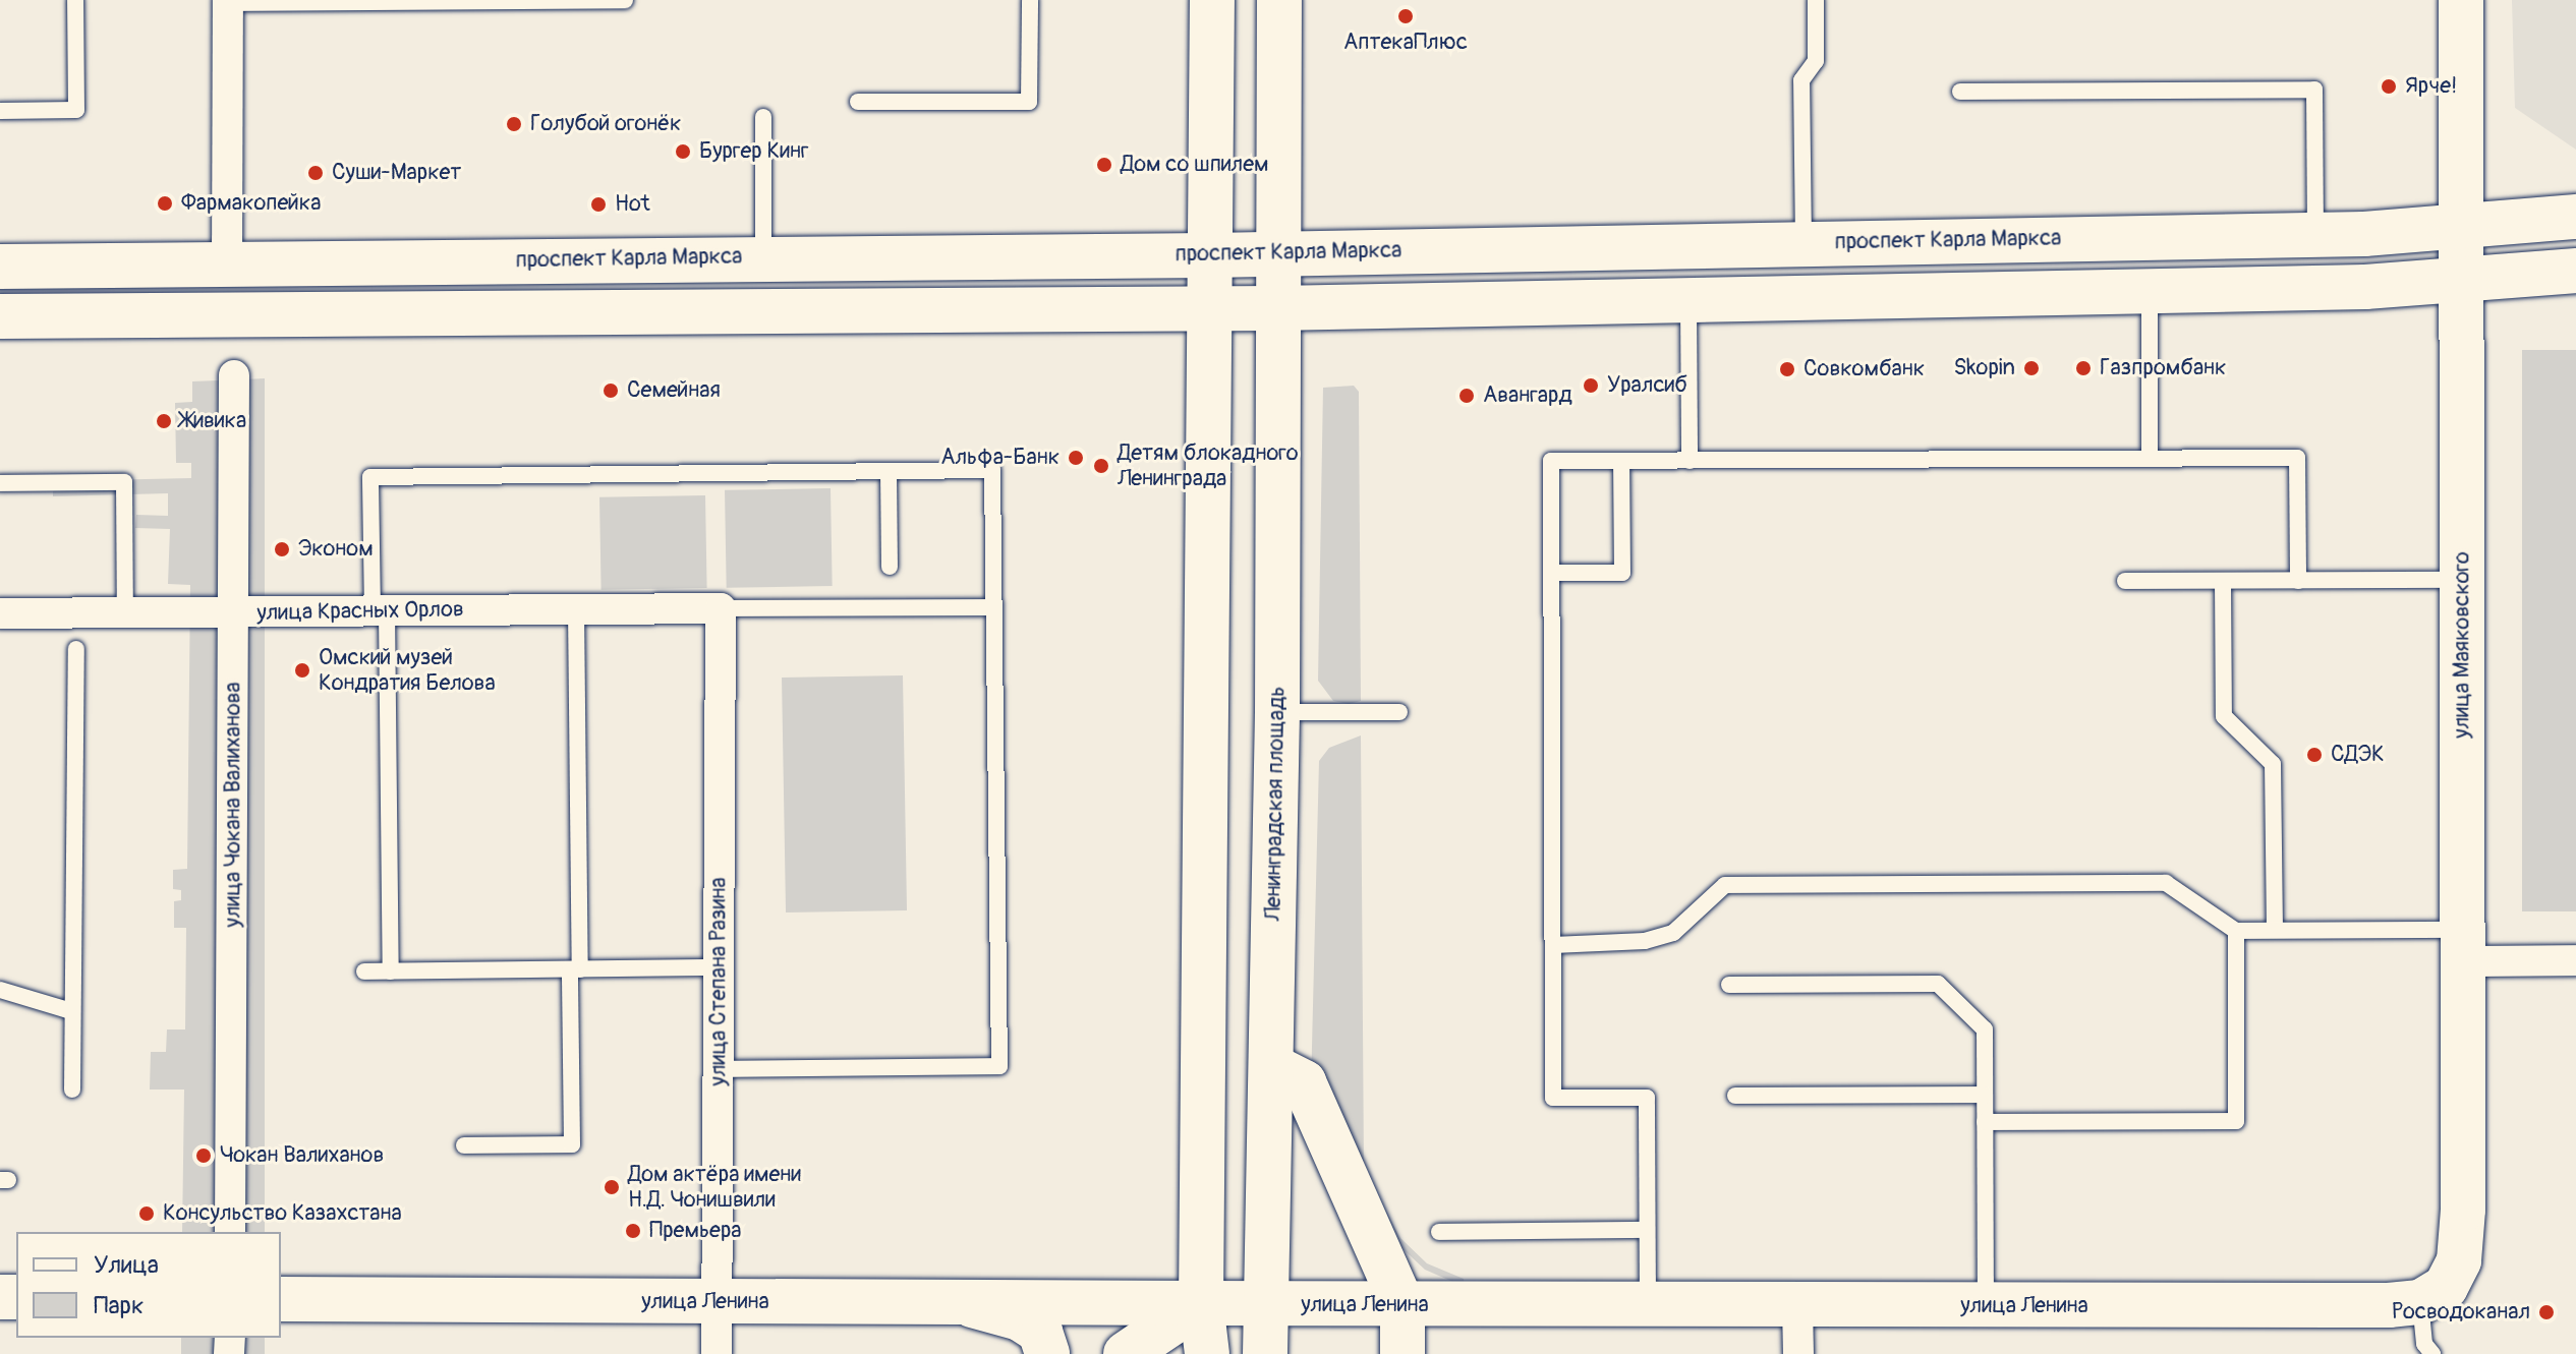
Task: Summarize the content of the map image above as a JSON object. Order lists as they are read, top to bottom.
{
  "streets": {
    "main road": [
      "проспект Карла Маркса",
      "улица Маяковского",
      "Ленинградская площадь",
      "улица Ленина"
    ],
    "street": ["улица Красных Орлов", "улица Чокана Валиханова", "улица Степана Разина"]
  },
  "crossings": [
    ["проспект Карла Маркса", "улица Маяковского"],
    ["проспект Карла Маркса", "Ленинградская площадь"],
    ["улица Красных Орлов", "улица Чокана Валиханова"],
    ["улица Красных Орлов", "улица Степана Разина"],
    ["улица Маяковского", "улица Ленина"],
    ["Ленинградская площадь", "улица Ленина"],
    ["улица Степана Разина", "улица Ленина"]
  ],
  "places": [
    "АптекаПлюс",
    "Ярче!",
    "Голубой огонёк",
    "Бургер Кинг",
    "Дом со шпилем",
    "Суши-Маркет",
    "Фармакопейка",
    "Hot",
    "Skopin",
    "Газпромбанк",
    "Совкомбанк",
    "Уралсиб",
    "Семейная",
    "Авангард",
    "Живика",
    "Альфа-Банк",
    "Детям блокадного Ленинграда",
    "Эконом",
    "Омский музей Кондратия Белова",
    "СДЭК",
    "Чокан Валиханов",
    "Дом актёра имени Н.Д. Чонишвили",
    "Консульство Казахстана",
    "Премьера",
    "Росводоканал"
  ],
  "legend": ["Улица", "Парк"]
}
